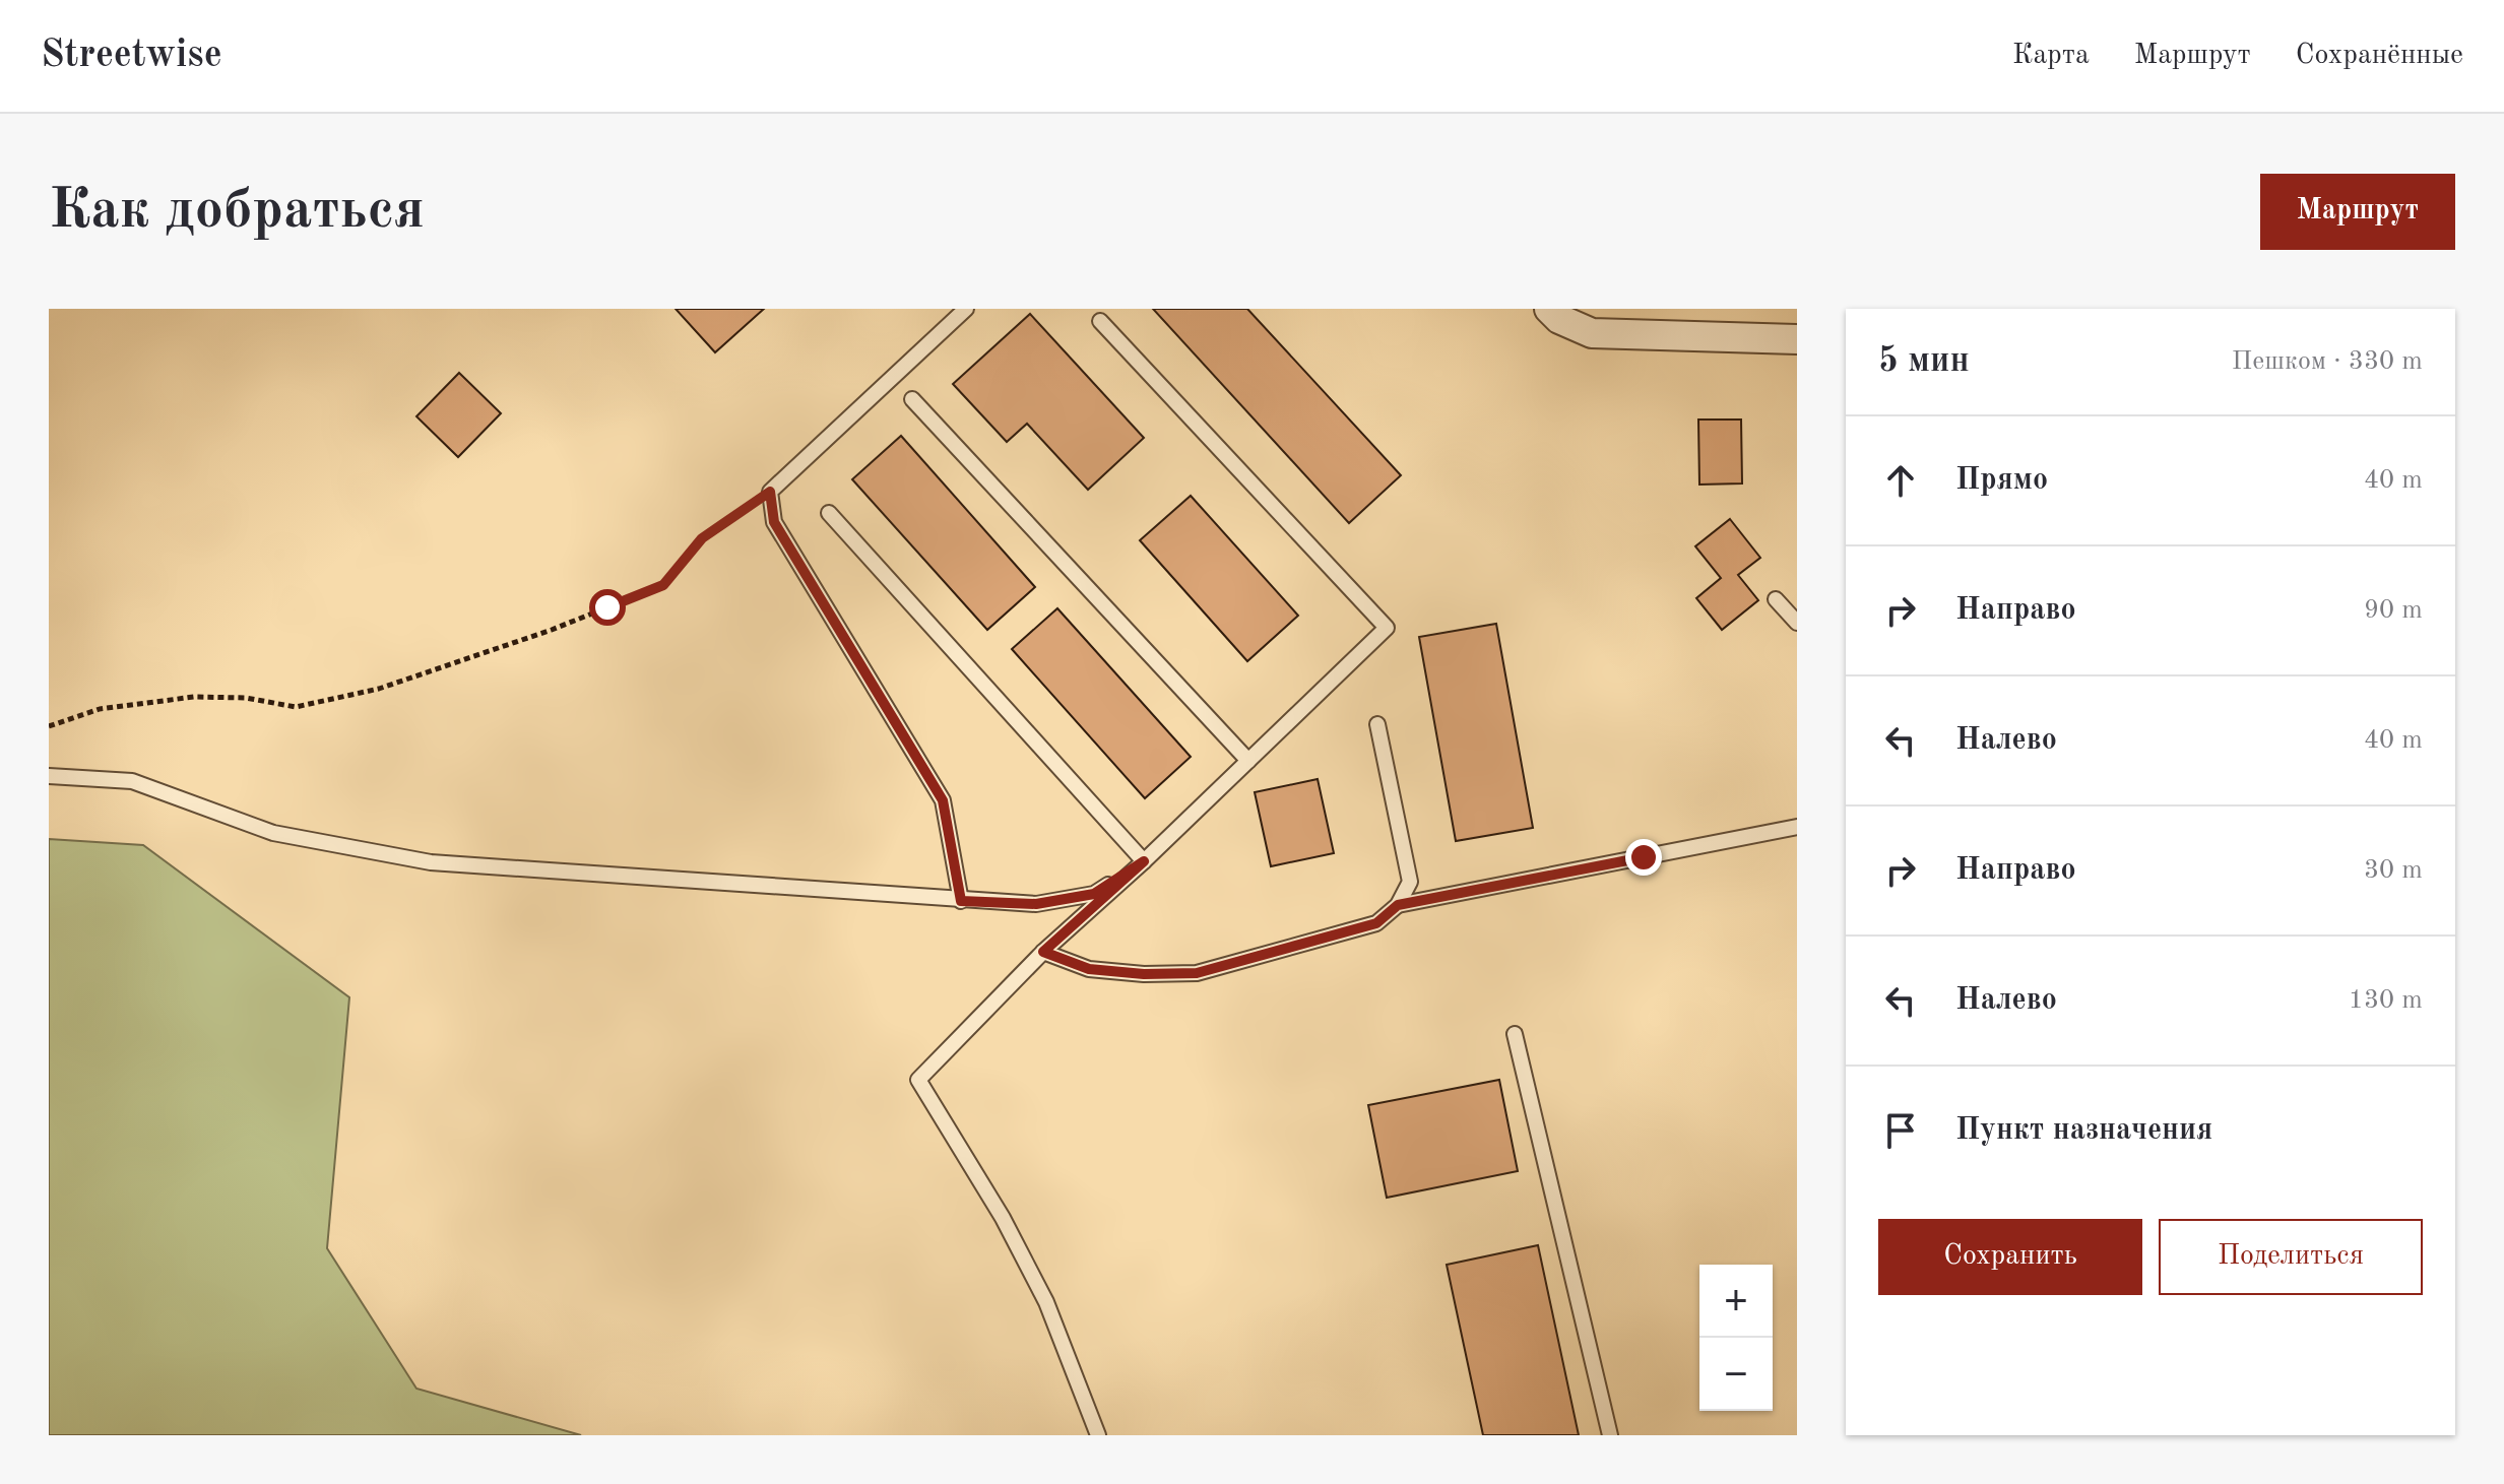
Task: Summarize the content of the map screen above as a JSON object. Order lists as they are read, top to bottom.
{
  "page": {
    "header": "Streetwise",
    "nav": ["Карта", "Маршрут", "Сохранённые"],
    "buttons": [
      "Маршрут",
      ["Сохранить", "Поделиться"]
    ],
    "title": "Как добраться",
    "heading": ["5 мин", "Пешком · 330 m"],
    "list": [
      ["Прямо", "40 m"],
      ["Направо", "90 m"],
      ["Налево", "40 m"],
      ["Направо", "30 m"],
      ["Налево", "130 m"],
      "Пункт назначения"
    ],
    "map_buttons": ["+", "−"]
  }
}
